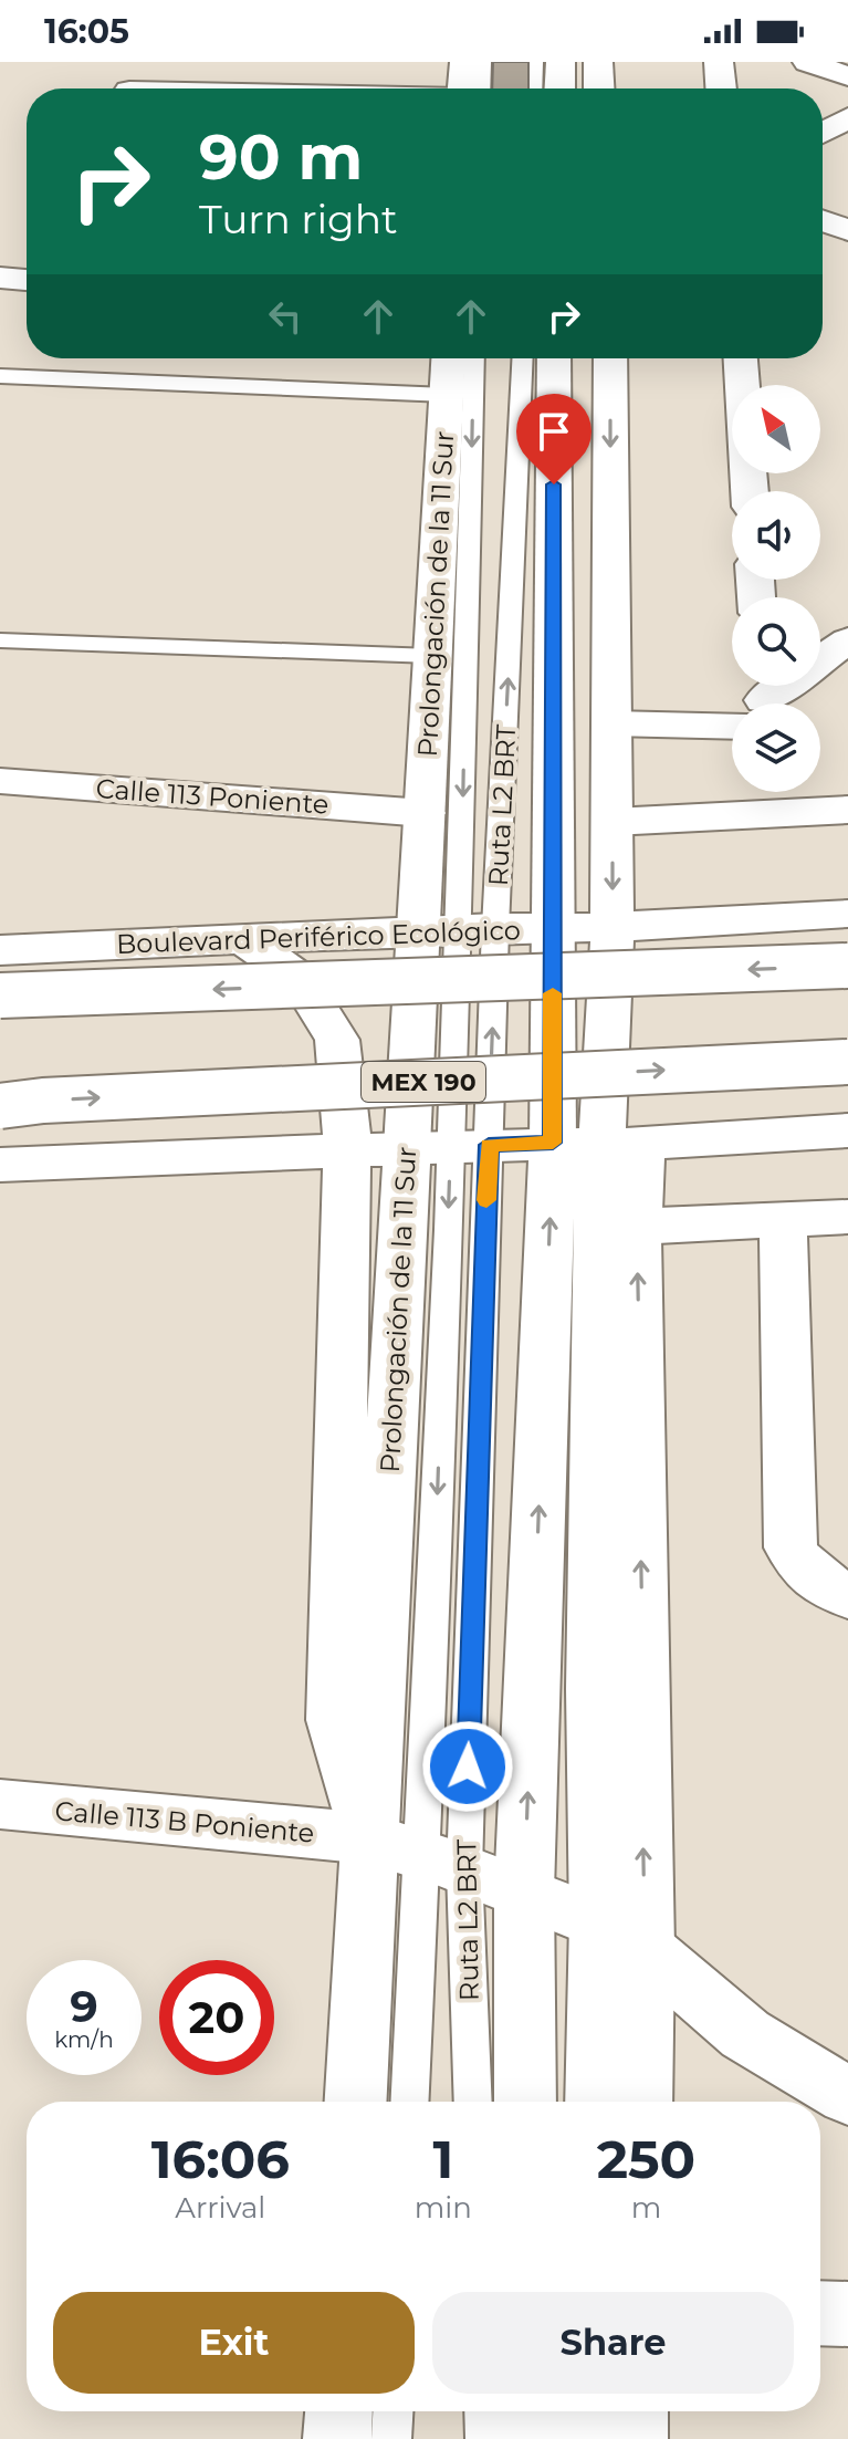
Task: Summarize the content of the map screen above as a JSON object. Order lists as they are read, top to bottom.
{
  "streets": {
    "main road": [
      "Prolongación de la 11 Sur",
      "Calle 113 Poniente",
      "Boulevard Periférico Ecológico",
      "MEX 190",
      "Calle 113 B Poniente"
    ],
    "lane": ["Ruta L2 BRT"]
  },
  "crossings": [
    ["Prolongación de la 11 Sur", "Calle 113 Poniente"],
    ["Prolongación de la 11 Sur", "Ruta L2 BRT"],
    ["Prolongación de la 11 Sur", "Boulevard Periférico Ecológico"],
    ["Prolongación de la 11 Sur", "Calle 113 B Poniente"],
    ["Ruta L2 BRT", "Boulevard Periférico Ecológico"],
    ["Ruta L2 BRT", "Calle 113 B Poniente"]
  ],
  "north": "top left",
  "page": {
    "status": "16:05",
    "turn": ["90 m", "Turn right"],
    "speed": "9 km/h",
    "limit": "20",
    "eta": [
      "16:06",
      "Arrival",
      "1",
      "min",
      "250",
      "m"
    ],
    "buttons": ["Exit", "Share"]
  }
}
